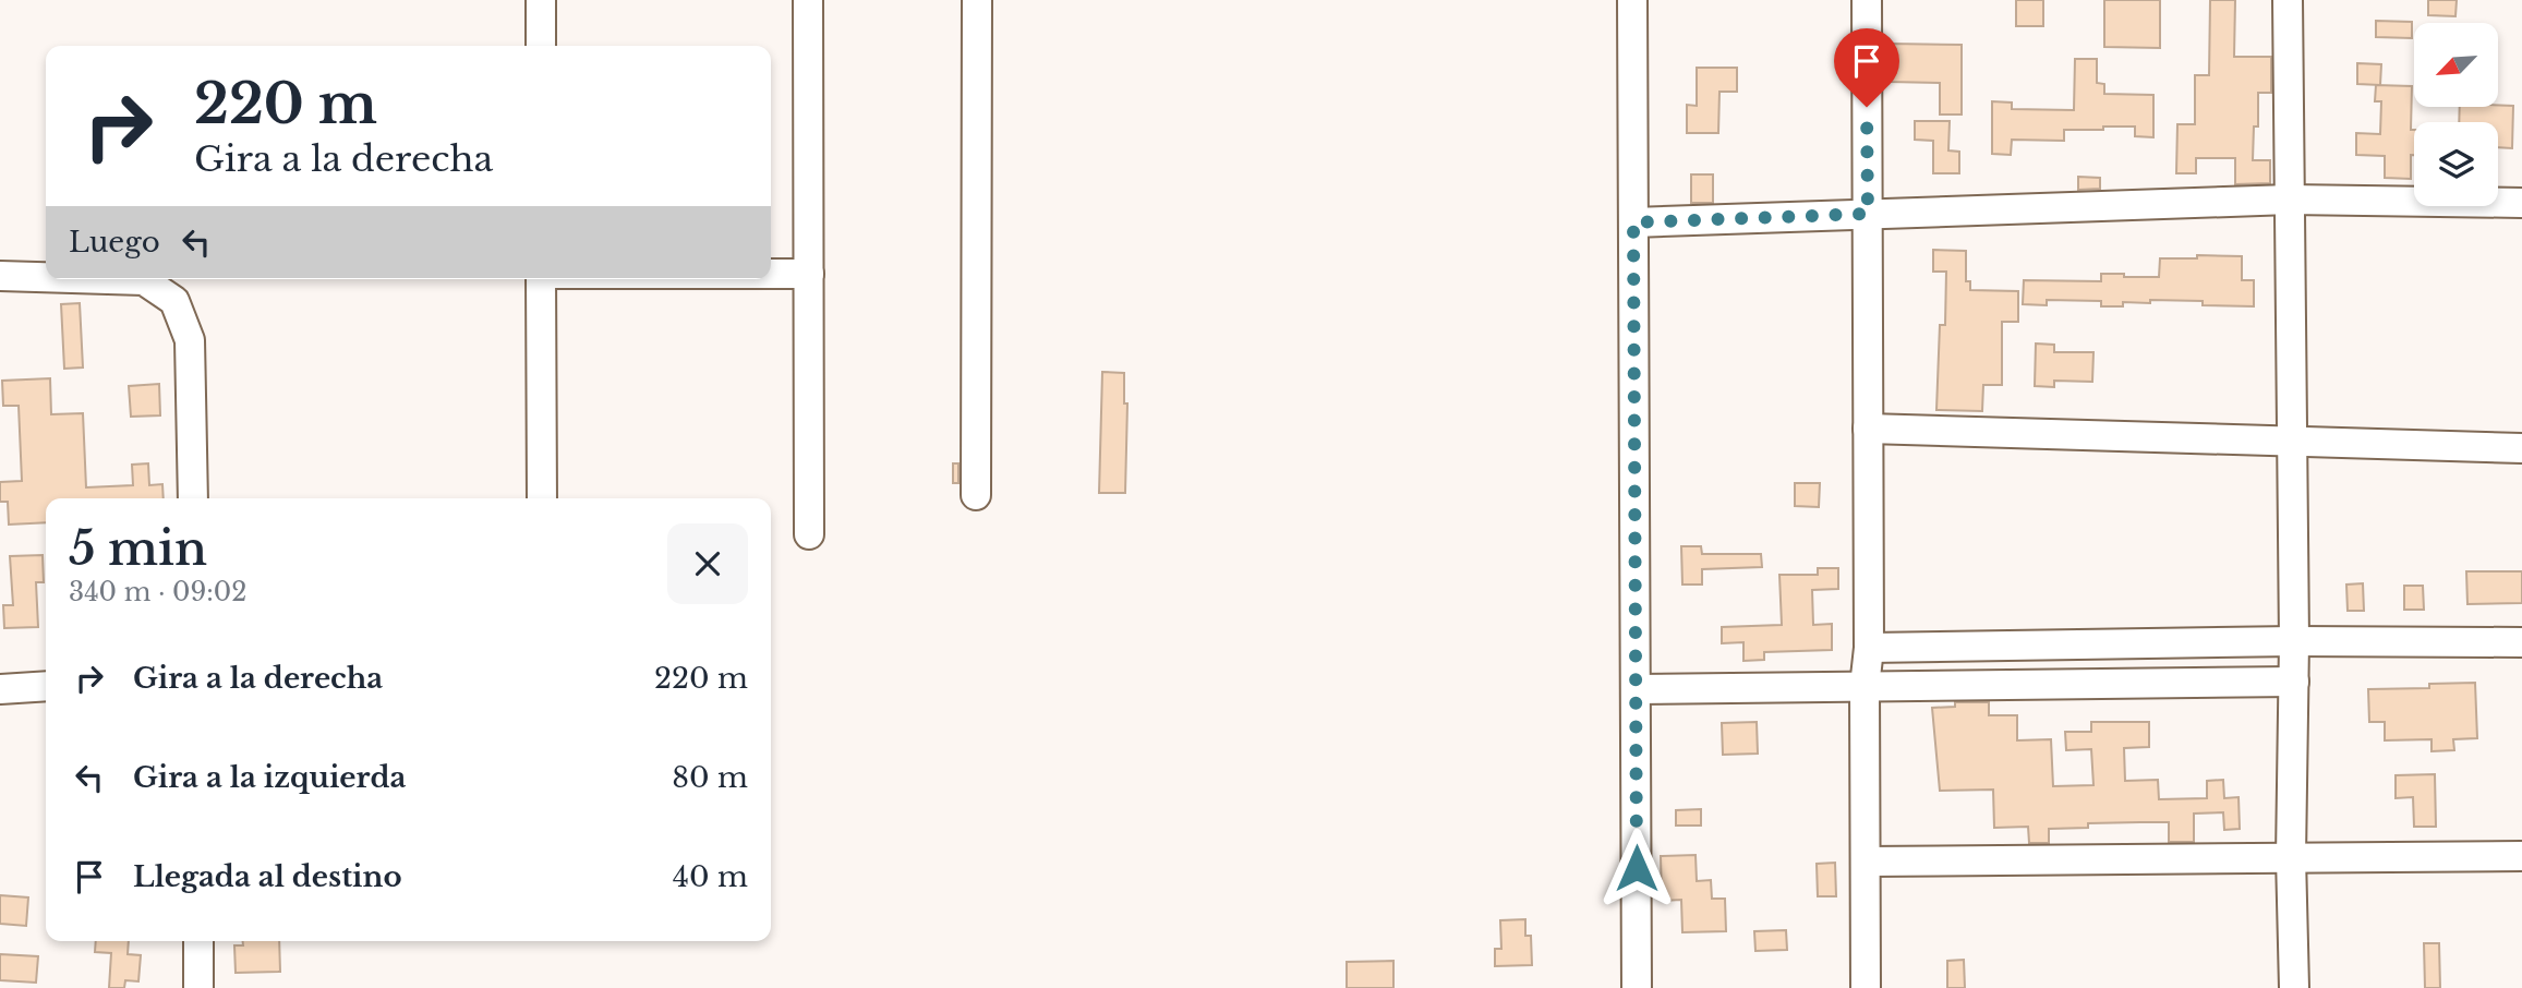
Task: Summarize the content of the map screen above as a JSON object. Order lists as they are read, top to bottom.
{
  "north": "bottom left",
  "page": {
    "turn": ["220 m", "Gira a la derecha"],
    "then": "Luego",
    "heading": ["5 min", "340 m · 09:02"],
    "list": [
      {
        "name": "Gira a la derecha",
        "value": "220 m"
      },
      {
        "name": "Gira a la izquierda",
        "value": "80 m"
      },
      {
        "name": "Llegada al destino",
        "value": "40 m"
      }
    ]
  }
}
